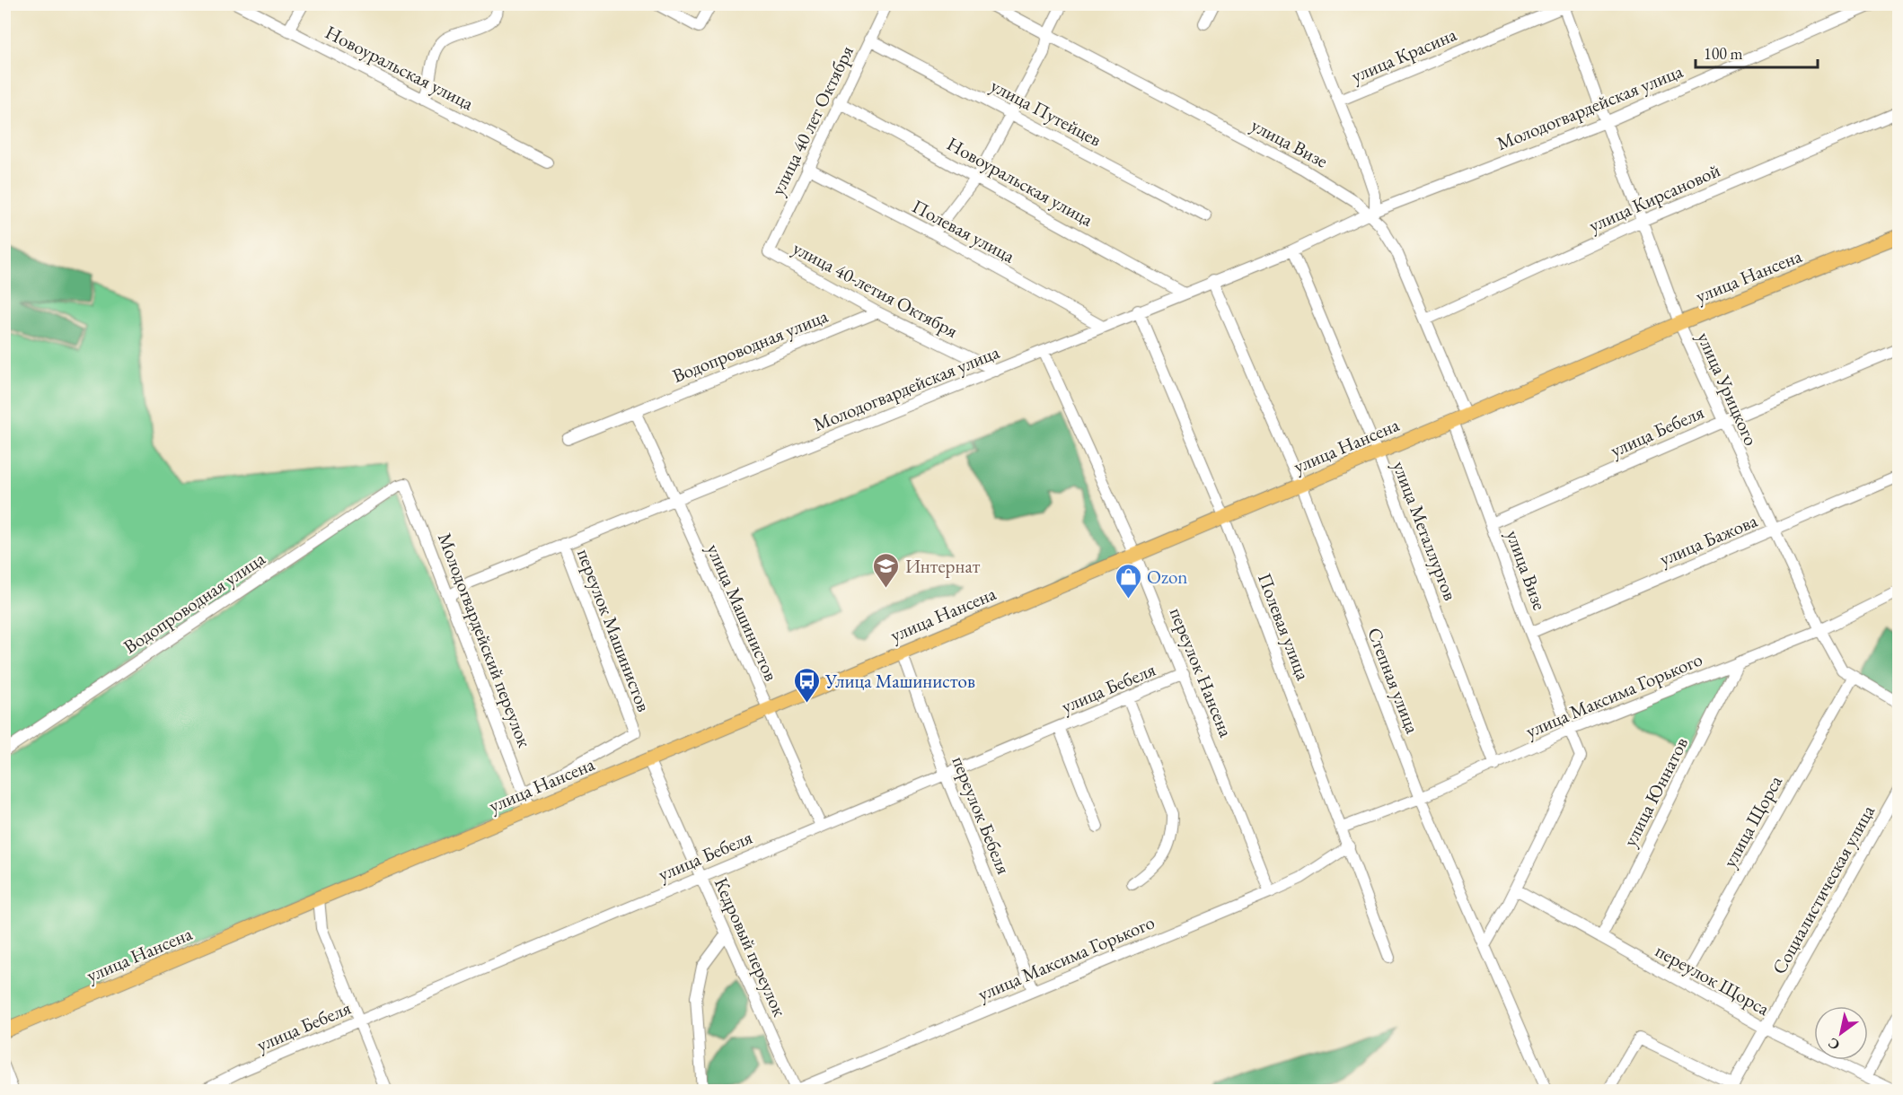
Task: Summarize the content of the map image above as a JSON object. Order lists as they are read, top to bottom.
{
  "streets": {
    "main road": ["улица Нансена"],
    "street": [
      "улица Красина",
      "Новоуральская улица",
      "Молодогвардейская улица",
      "улица Путейцев",
      "улица 40 лет Октября",
      "улица Визе",
      "улица Кирсановой",
      "Полевая улица",
      "улица 40-летия Октября",
      "Водопроводная улица",
      "улица Урицкого",
      "улица Бебеля",
      "улица Металлургов",
      "улица Бажова",
      "улица Машинистов",
      "переулок Машинистов",
      "Молодогвардейский переулок",
      "переулок Нансена",
      "Степная улица",
      "улица Максима Горького",
      "улица Юннатов",
      "переулок Бебеля",
      "улица Щорса",
      "Социалистическая улица",
      "Кедровый переулок",
      "переулок Щорса"
    ]
  },
  "crossings": [
    ["улица Красина", "улица Урицкого"],
    ["Новоуральская улица", "Молодогвардейская улица"],
    ["Новоуральская улица", "улица 40 лет Октября"],
    ["Молодогвардейская улица", "улица Визе"],
    ["Молодогвардейская улица", "Полевая улица"],
    ["Молодогвардейская улица", "улица 40-летия Октября"],
    ["Молодогвардейская улица", "улица Урицкого"],
    ["Молодогвардейская улица", "улица Металлургов"],
    ["Молодогвардейская улица", "улица Машинистов"],
    ["Молодогвардейская улица", "переулок Машинистов"],
    ["Молодогвардейская улица", "Молодогвардейский переулок"],
    ["Молодогвардейская улица", "переулок Нансена"],
    ["Молодогвардейская улица", "Степная улица"],
    ["улица Путейцев", "улица 40 лет Октября"],
    ["улица 40 лет Октября", "Полевая улица"],
    ["улица 40 лет Октября", "улица 40-летия Октября"],
    ["улица Визе", "улица Кирсановой"],
    ["улица Визе", "улица Нансена"],
    ["улица Визе", "улица Бебеля"],
    ["улица Визе", "улица Бажова"],
    ["улица Визе", "Степная улица"],
    ["улица Визе", "улица Максима Горького"],
    ["улица Визе", "переулок Щорса"],
    ["улица Кирсановой", "улица Урицкого"],
    ["Полевая улица", "улица Нансена"],
    ["Полевая улица", "улица Максима Горького"],
    ["улица Нансена", "улица Урицкого"],
    ["улица Нансена", "улица Металлургов"],
    ["улица Нансена", "улица Машинистов"],
    ["улица Нансена", "Молодогвардейский переулок"],
    ["улица Нансена", "переулок Нансена"],
    ["улица Нансена", "Степная улица"],
    ["улица Нансена", "переулок Бебеля"],
    ["улица Нансена", "Кедровый переулок"],
    ["улица 40-летия Октября", "Водопроводная улица"],
    ["Водопроводная улица", "улица Машинистов"],
    ["Водопроводная улица", "Молодогвардейский переулок"],
    ["улица Урицкого", "улица Бебеля"],
    ["улица Урицкого", "улица Бажова"],
    ["улица Урицкого", "улица Максима Горького"],
    ["улица Урицкого", "улица Щорса"],
    ["улица Бебеля", "улица Машинистов"],
    ["улица Бебеля", "переулок Нансена"],
    ["улица Бебеля", "переулок Бебеля"],
    ["улица Бебеля", "Кедровый переулок"],
    ["улица Металлургов", "улица Максима Горького"],
    ["переулок Машинистов", "Молодогвардейский переулок"],
    ["переулок Нансена", "улица Максима Горького"],
    ["Степная улица", "улица Максима Горького"],
    ["улица Максима Горького", "улица Юннатов"],
    ["улица Максима Горького", "переулок Бебеля"],
    ["улица Максима Горького", "Кедровый переулок"],
    ["улица Юннатов", "переулок Щорса"],
    ["улица Щорса", "переулок Щорса"],
    ["Социалистическая улица", "переулок Щорса"]
  ],
  "places": {
    "school or university": ["Интернат"],
    "shop": ["Ozon"],
    "bus stop": ["Улица Машинистов"]
  },
  "scale_bar": "100 m",
  "north": "bottom left"
}
